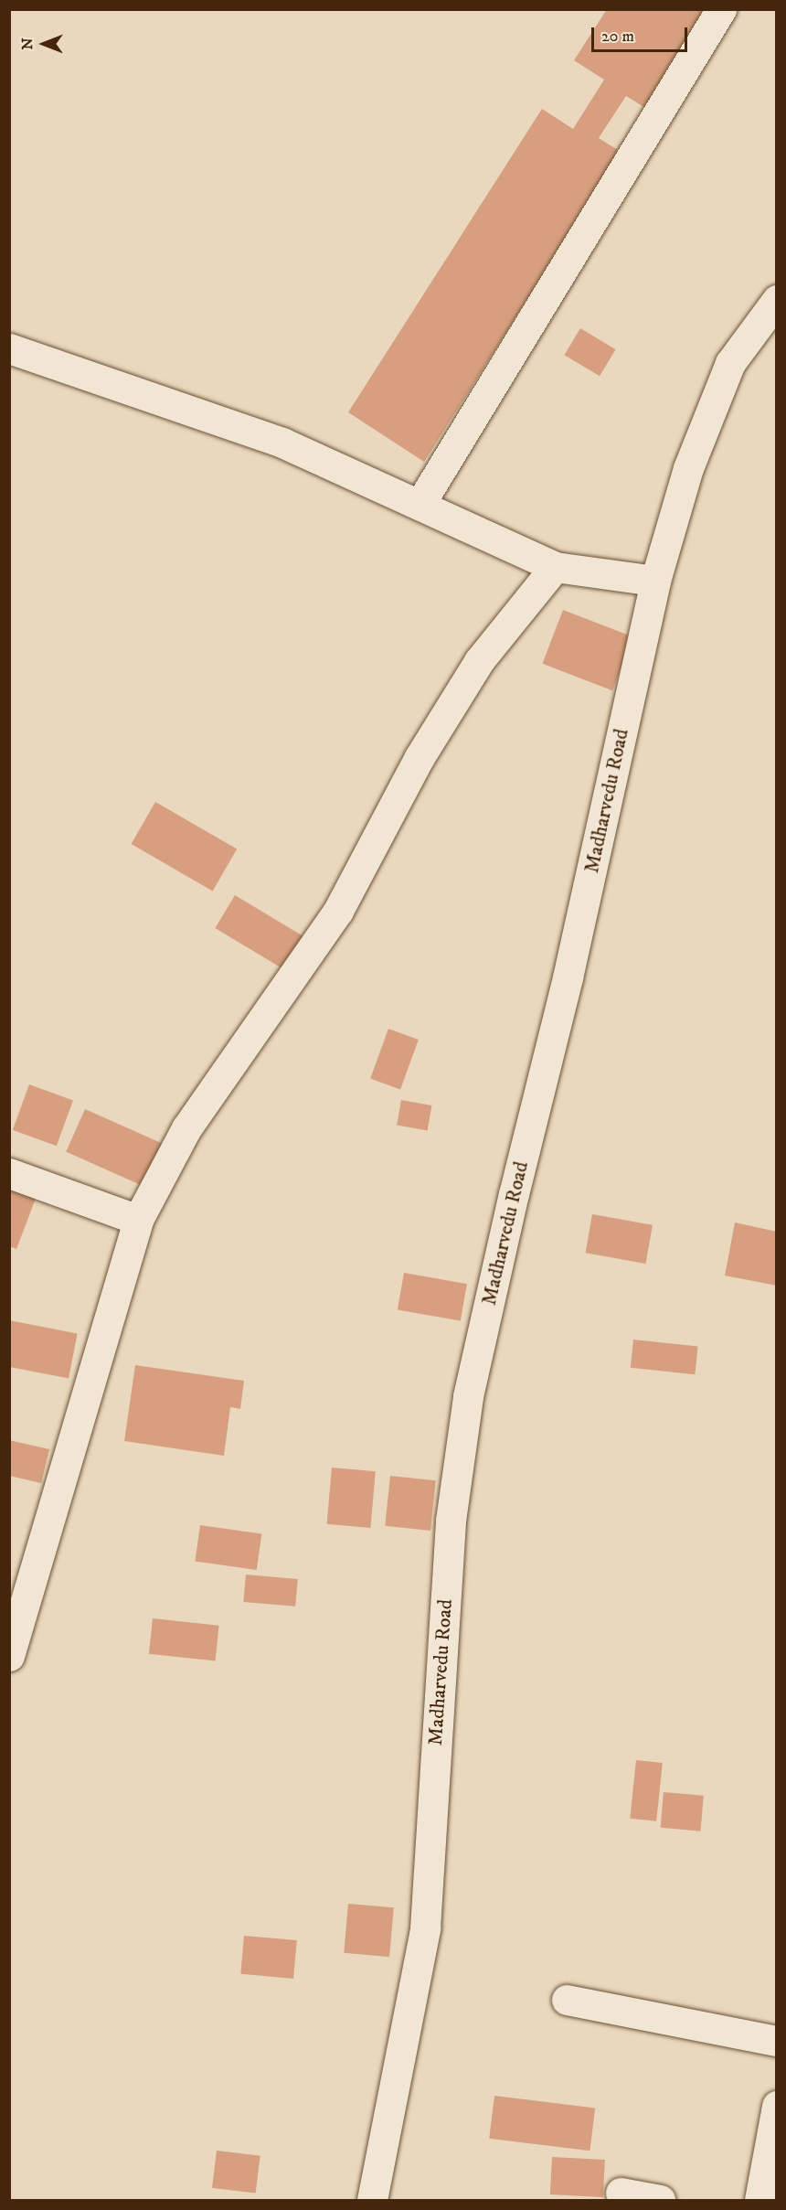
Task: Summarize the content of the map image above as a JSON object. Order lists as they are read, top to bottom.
{
  "streets": {
    "street": ["Madharvedu Road"]
  },
  "scale_bar": "20 m",
  "north": "left"
}
